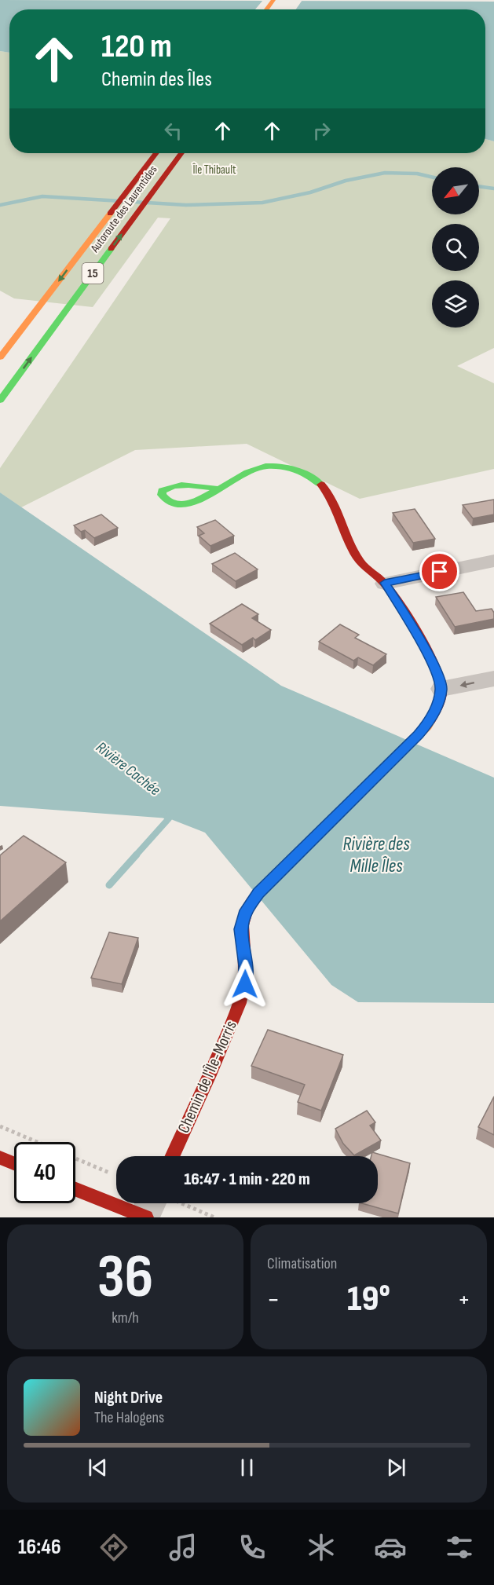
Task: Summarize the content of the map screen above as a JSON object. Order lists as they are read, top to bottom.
{
  "streets": {
    "main road": ["Autoroute des Laurentides", "15", "Chemin de l'Île-Morris"]
  },
  "water": ["Rivière Cachée", "Rivière des Mille Îles"],
  "parks": ["Île Thibault"],
  "north": "bottom left",
  "page": {
    "turn": ["120 m", "Chemin des Îles"],
    "limit": "40",
    "trip": "16:47 · 1 min · 220 m",
    "tile": [
      ["36", "km/h"],
      "Climatisation"
    ],
    "heat": ["−", "19°", "+"],
    "song": ["Night Drive", "The Halogens"],
    "tabs": "16:46"
  }
}
